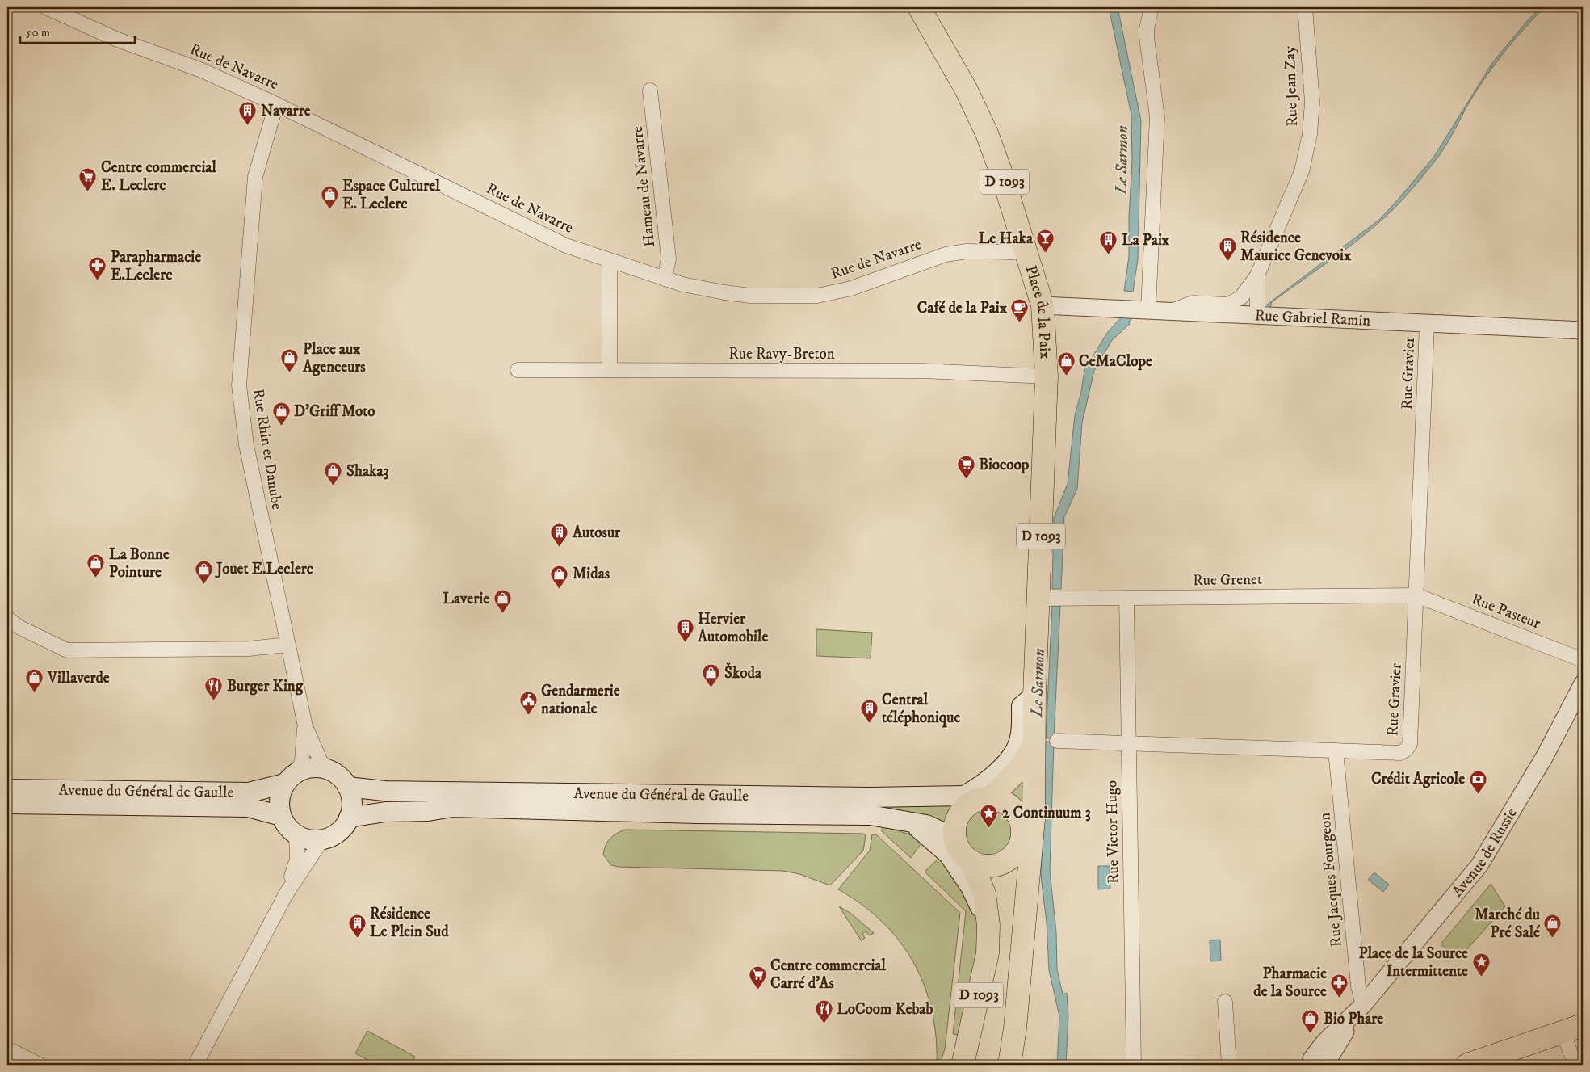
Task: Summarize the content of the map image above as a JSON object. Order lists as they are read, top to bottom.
{
  "streets": {
    "main road": ["D 1093", "Place de la Paix", "Avenue du Général de Gaulle"],
    "street": [
      "Rue de Navarre",
      "Rue Jean Zay",
      "Hameau de Navarre",
      "Rue Gabriel Ramin",
      "Rue Ravy-Breton",
      "Rue Gravier",
      "Rue Rhin et Danube",
      "Rue Grenet",
      "Rue Pasteur",
      "Rue Victor Hugo",
      "Avenue de Russie",
      "Rue Jacques Fourgeon"
    ]
  },
  "crossings": [
    ["Rue de Navarre", "D 1093"],
    ["Rue de Navarre", "Hameau de Navarre"],
    ["Rue de Navarre", "Place de la Paix"],
    ["Rue de Navarre", "Rue Rhin et Danube"],
    ["Rue Jean Zay", "Rue Gabriel Ramin"],
    ["D 1093", "Place de la Paix"],
    ["D 1093", "Rue Ravy-Breton"],
    ["D 1093", "Rue Grenet"],
    ["D 1093", "Avenue du Général de Gaulle"],
    ["Place de la Paix", "Rue Gabriel Ramin"],
    ["Place de la Paix", "Rue Ravy-Breton"],
    ["Rue Gabriel Ramin", "Rue Gravier"],
    ["Rue Gravier", "Rue Grenet"],
    ["Rue Gravier", "Rue Pasteur"],
    ["Rue Gravier", "Rue Victor Hugo"],
    ["Rue Gravier", "Rue Jacques Fourgeon"],
    ["Rue Rhin et Danube", "Avenue du Général de Gaulle"],
    ["Rue Grenet", "Rue Pasteur"],
    ["Rue Grenet", "Rue Victor Hugo"],
    ["Avenue de Russie", "Rue Jacques Fourgeon"]
  ],
  "water": ["Le Sarmon"],
  "places": {
    "building": [
      "Navarre",
      "La Paix",
      "Résidence Maurice Genevoix",
      "Autosur",
      "Hervier Automobile",
      "Central téléphonique",
      "Résidence Le Plein Sud"
    ],
    "supermarket": ["Centre commercial E. Leclerc", "Biocoop", "Centre commercial Carré d'As"],
    "shop": [
      "Espace Culturel E. Leclerc",
      "Place aux Agenceurs",
      "CeMaClope",
      "D'Griff Moto",
      "Shaka3",
      "La Bonne Pointure",
      "Jouet E.Leclerc",
      "Midas",
      "Laverie",
      "Škoda",
      "Villaverde",
      "Marché du Pré Salé",
      "Bio Phare"
    ],
    "bar": ["Le Haka"],
    "pharmacy": ["Parapharmacie E.Leclerc", "Pharmacie de la Source"],
    "cafe": ["Café de la Paix"],
    "restaurant": ["Burger King", "LoCoom Kebab"],
    "public building": ["Gendarmerie nationale"],
    "bank": ["Crédit Agricole"],
    "place": ["2 Continuum 3", "Place de la Source Intermittente"]
  },
  "scale_bar": "50 m"
}
